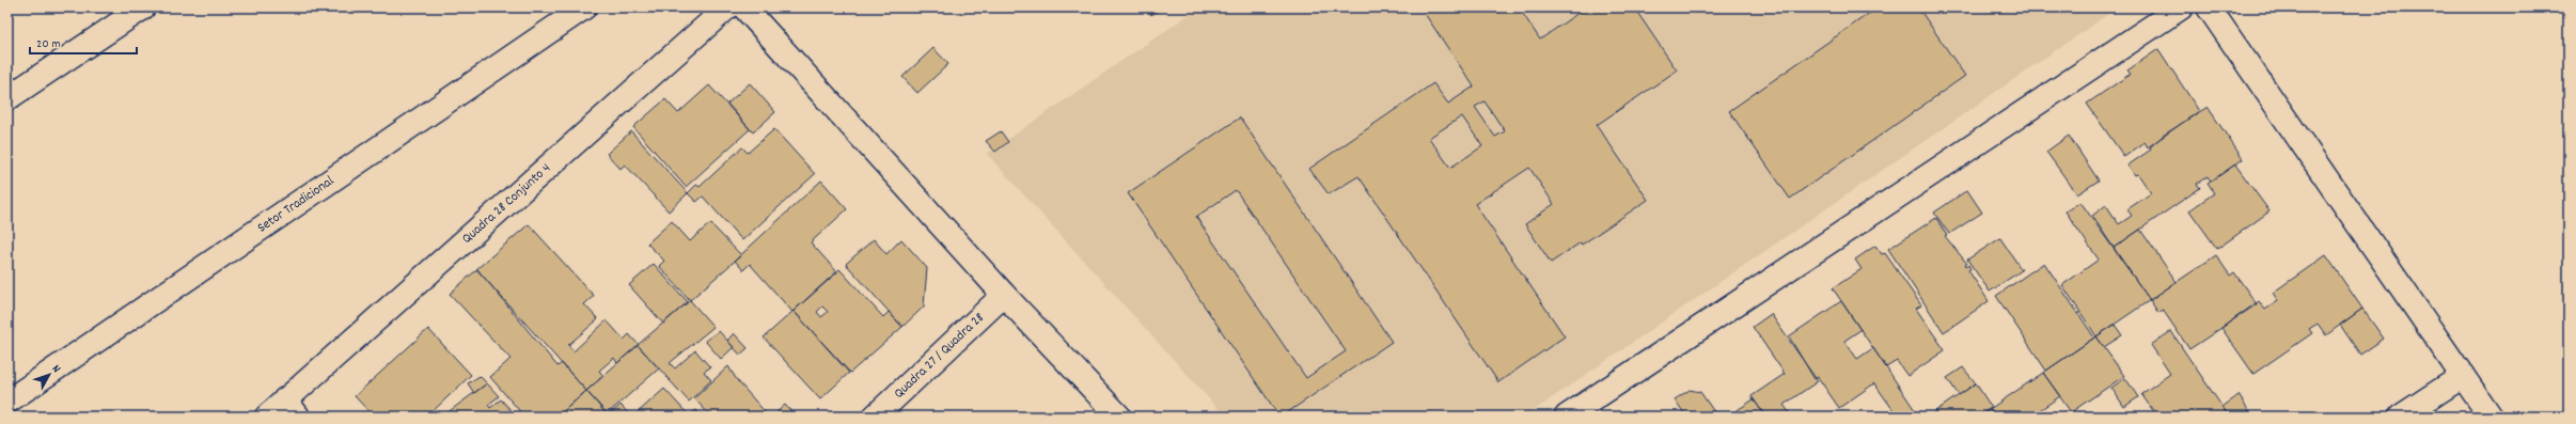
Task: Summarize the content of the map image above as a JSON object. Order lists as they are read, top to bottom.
{
  "streets": {
    "main road": ["Quadra 28 Conjunto 4", "Setor Tradicional", "Quadra 27 / Quadra 28"]
  },
  "scale_bar": "20 m",
  "north": "top right"
}
